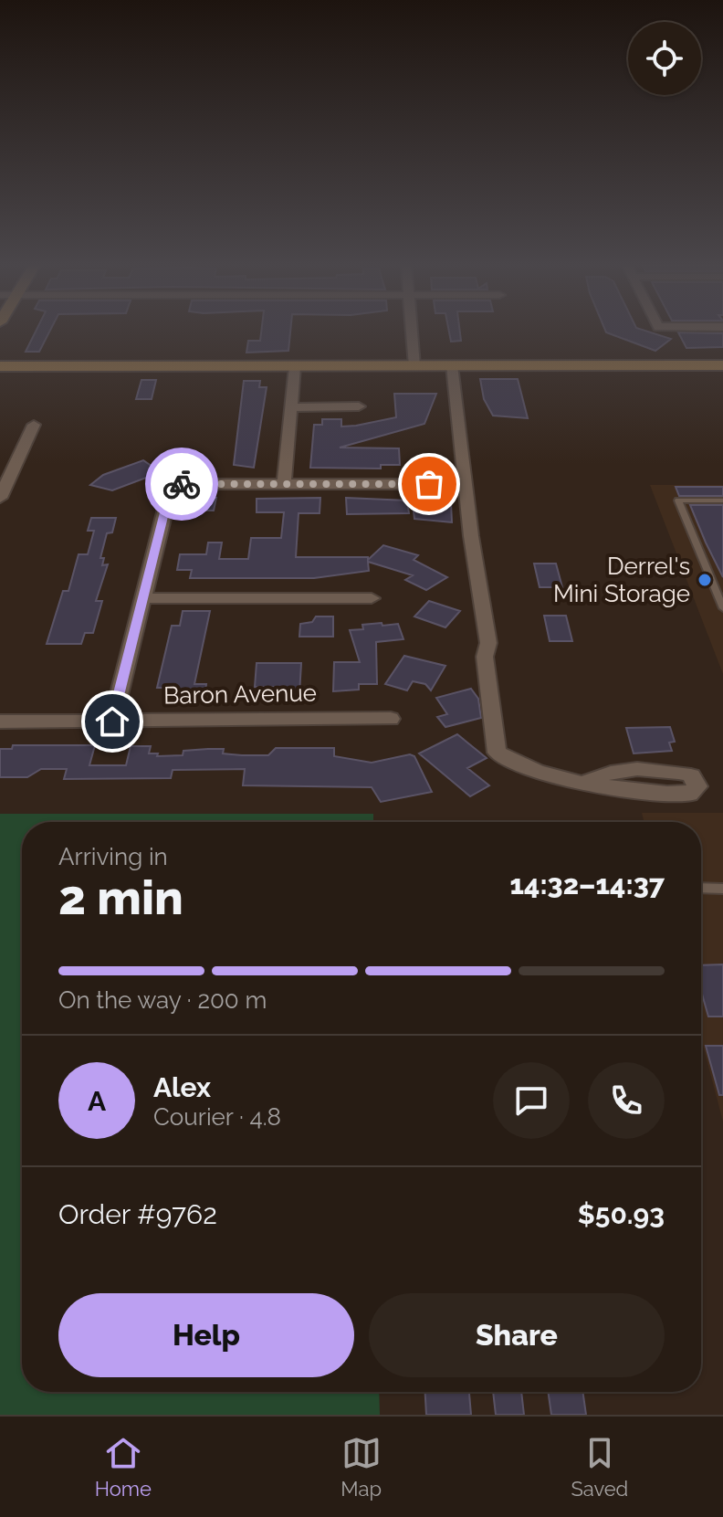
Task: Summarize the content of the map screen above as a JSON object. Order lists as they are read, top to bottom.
{
  "streets": {
    "street": ["Baron Avenue"]
  },
  "places": ["Derrel's Mini Storage"],
  "page": {
    "heading": ["2 min", "Arriving in", "14:32–14:37"],
    "panel": [
      "Alex",
      "Courier · 4.8",
      "Order #9762",
      "$50.93"
    ],
    "bar": "On the way · 200 m",
    "round": "A",
    "buttons": ["Help", "Share"],
    "tabs": ["Home", "Map", "Saved"]
  }
}
